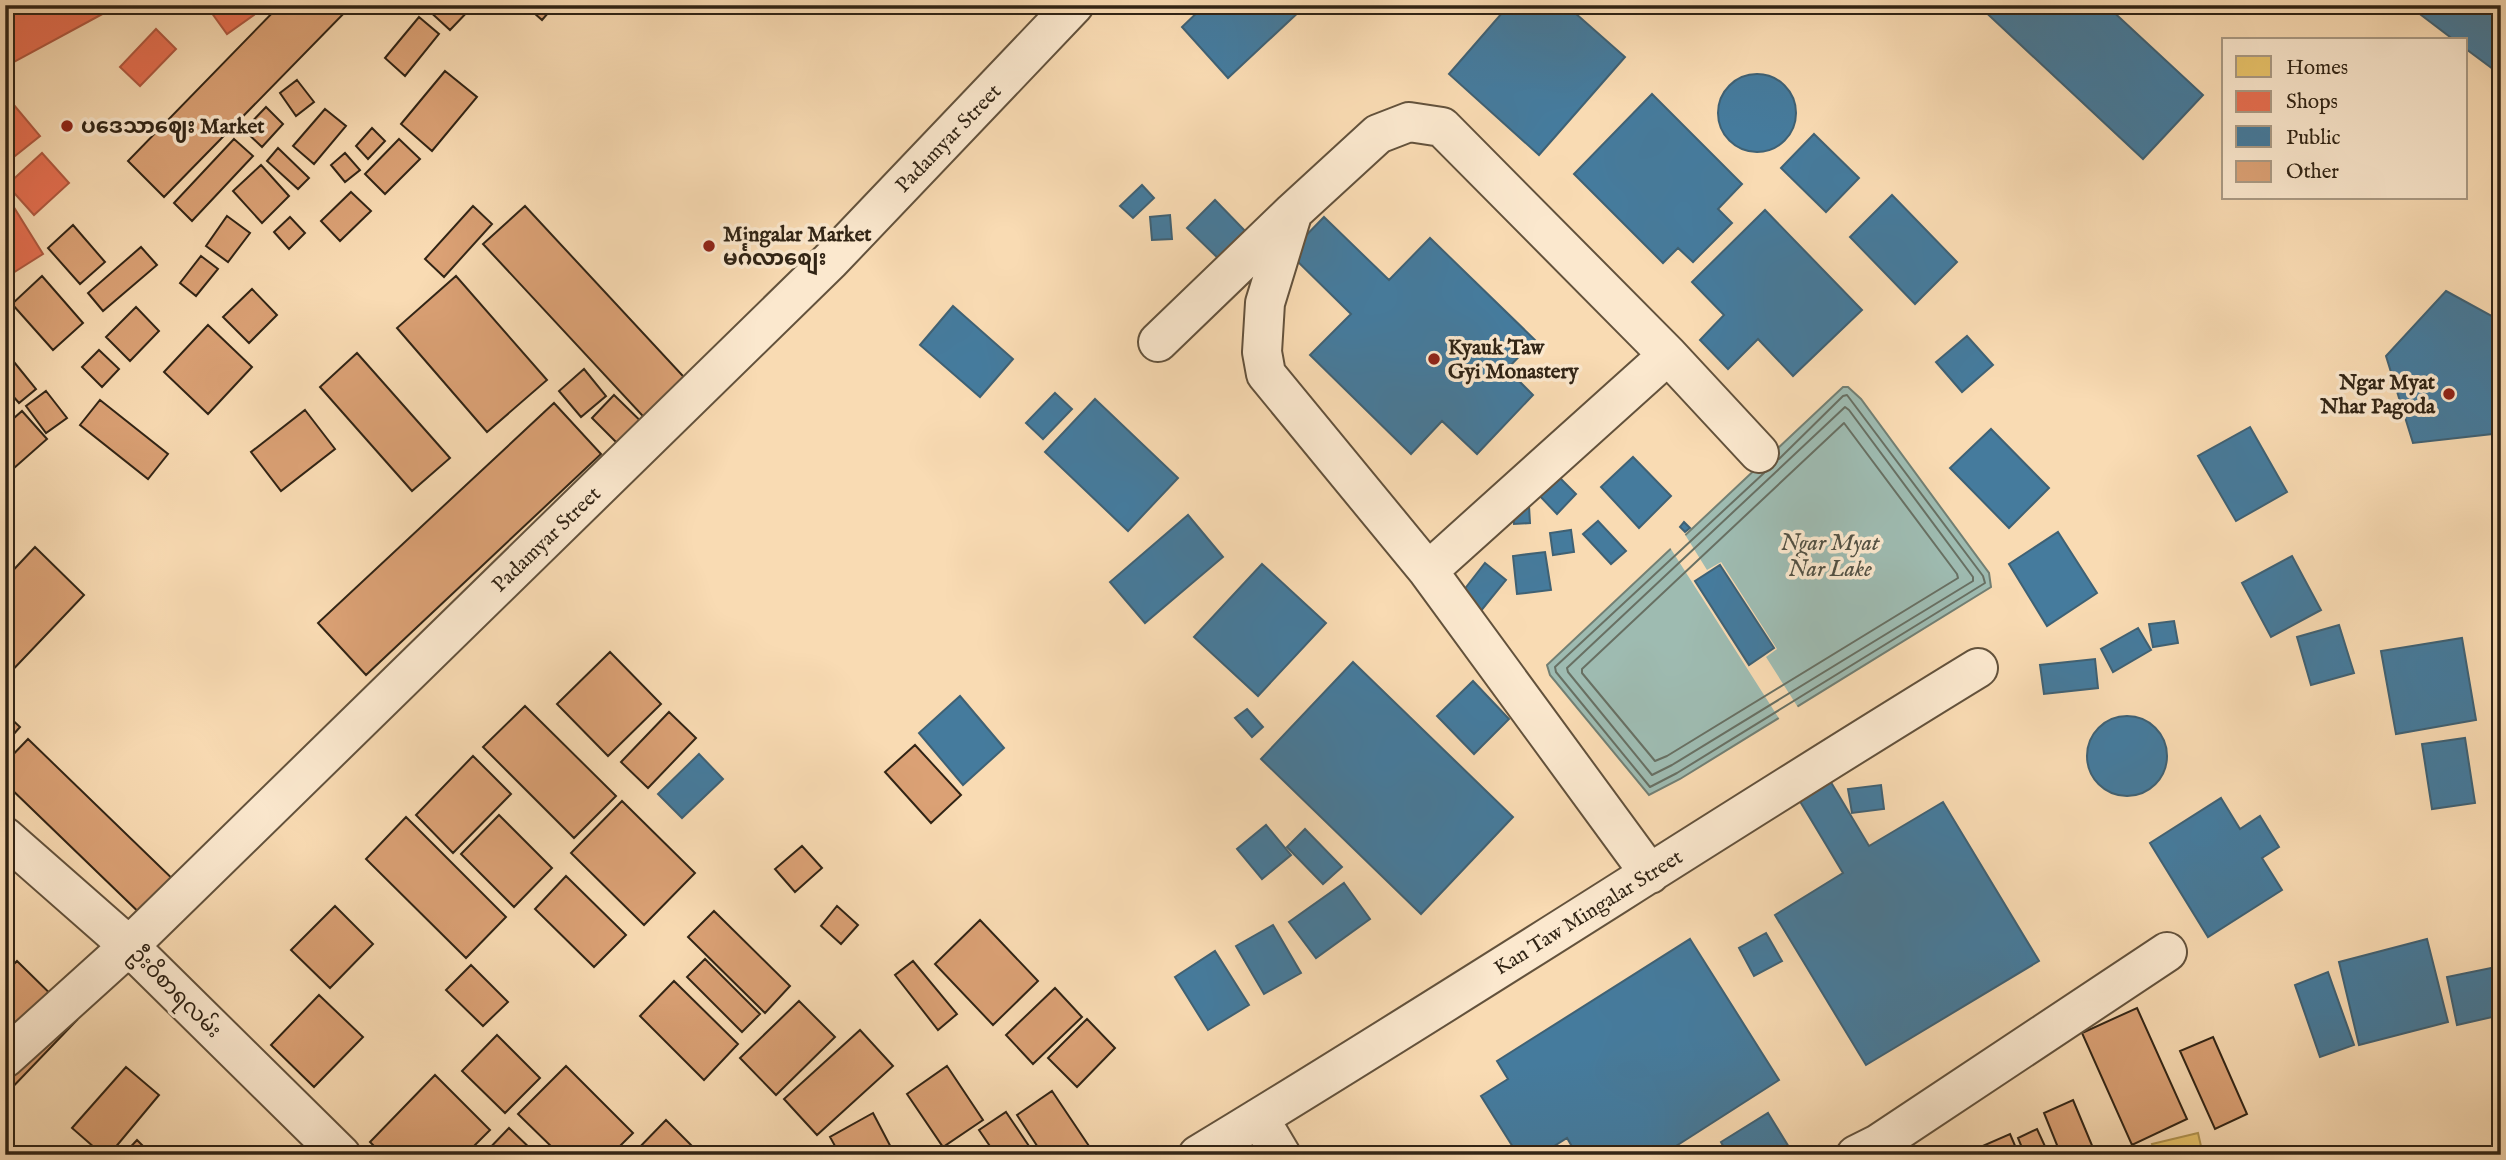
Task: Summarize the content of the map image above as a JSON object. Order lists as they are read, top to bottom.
{
  "streets": {
    "street": ["Padamyar Street", "Kan Taw Mingalar Street", "ဦးဝိစာရလမ်း"]
  },
  "crossings": [
    ["Padamyar Street", "ဦးဝိစာရလမ်း"]
  ],
  "water": ["Ngar Myat Nar Lake"],
  "places": [
    "ပဒေသာဈေး Market",
    "Mingalar Market မင်္ဂလာစျေး",
    "Kyauk Taw Gyi Monastery",
    "Ngar Myat Nhar Pagoda"
  ],
  "legend": [
    "Homes",
    "Shops",
    "Public",
    "Other"
  ]
}
